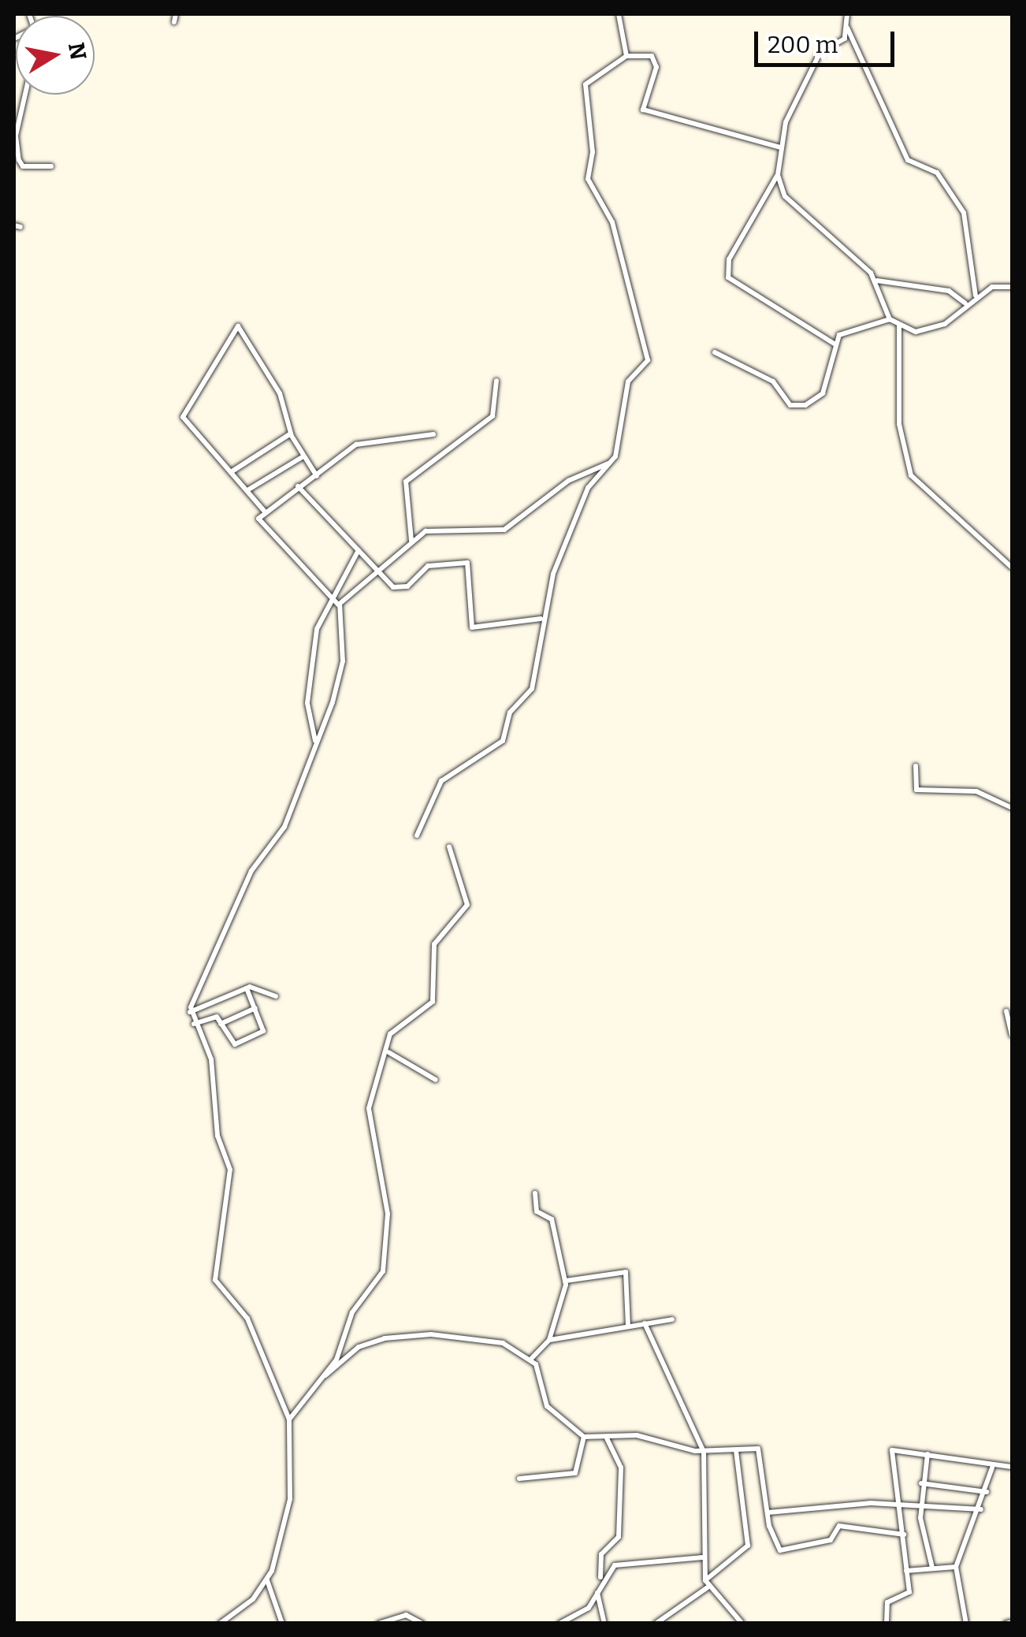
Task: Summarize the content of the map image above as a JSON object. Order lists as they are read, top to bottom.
{
  "scale_bar": "200 m",
  "north": "right"
}
